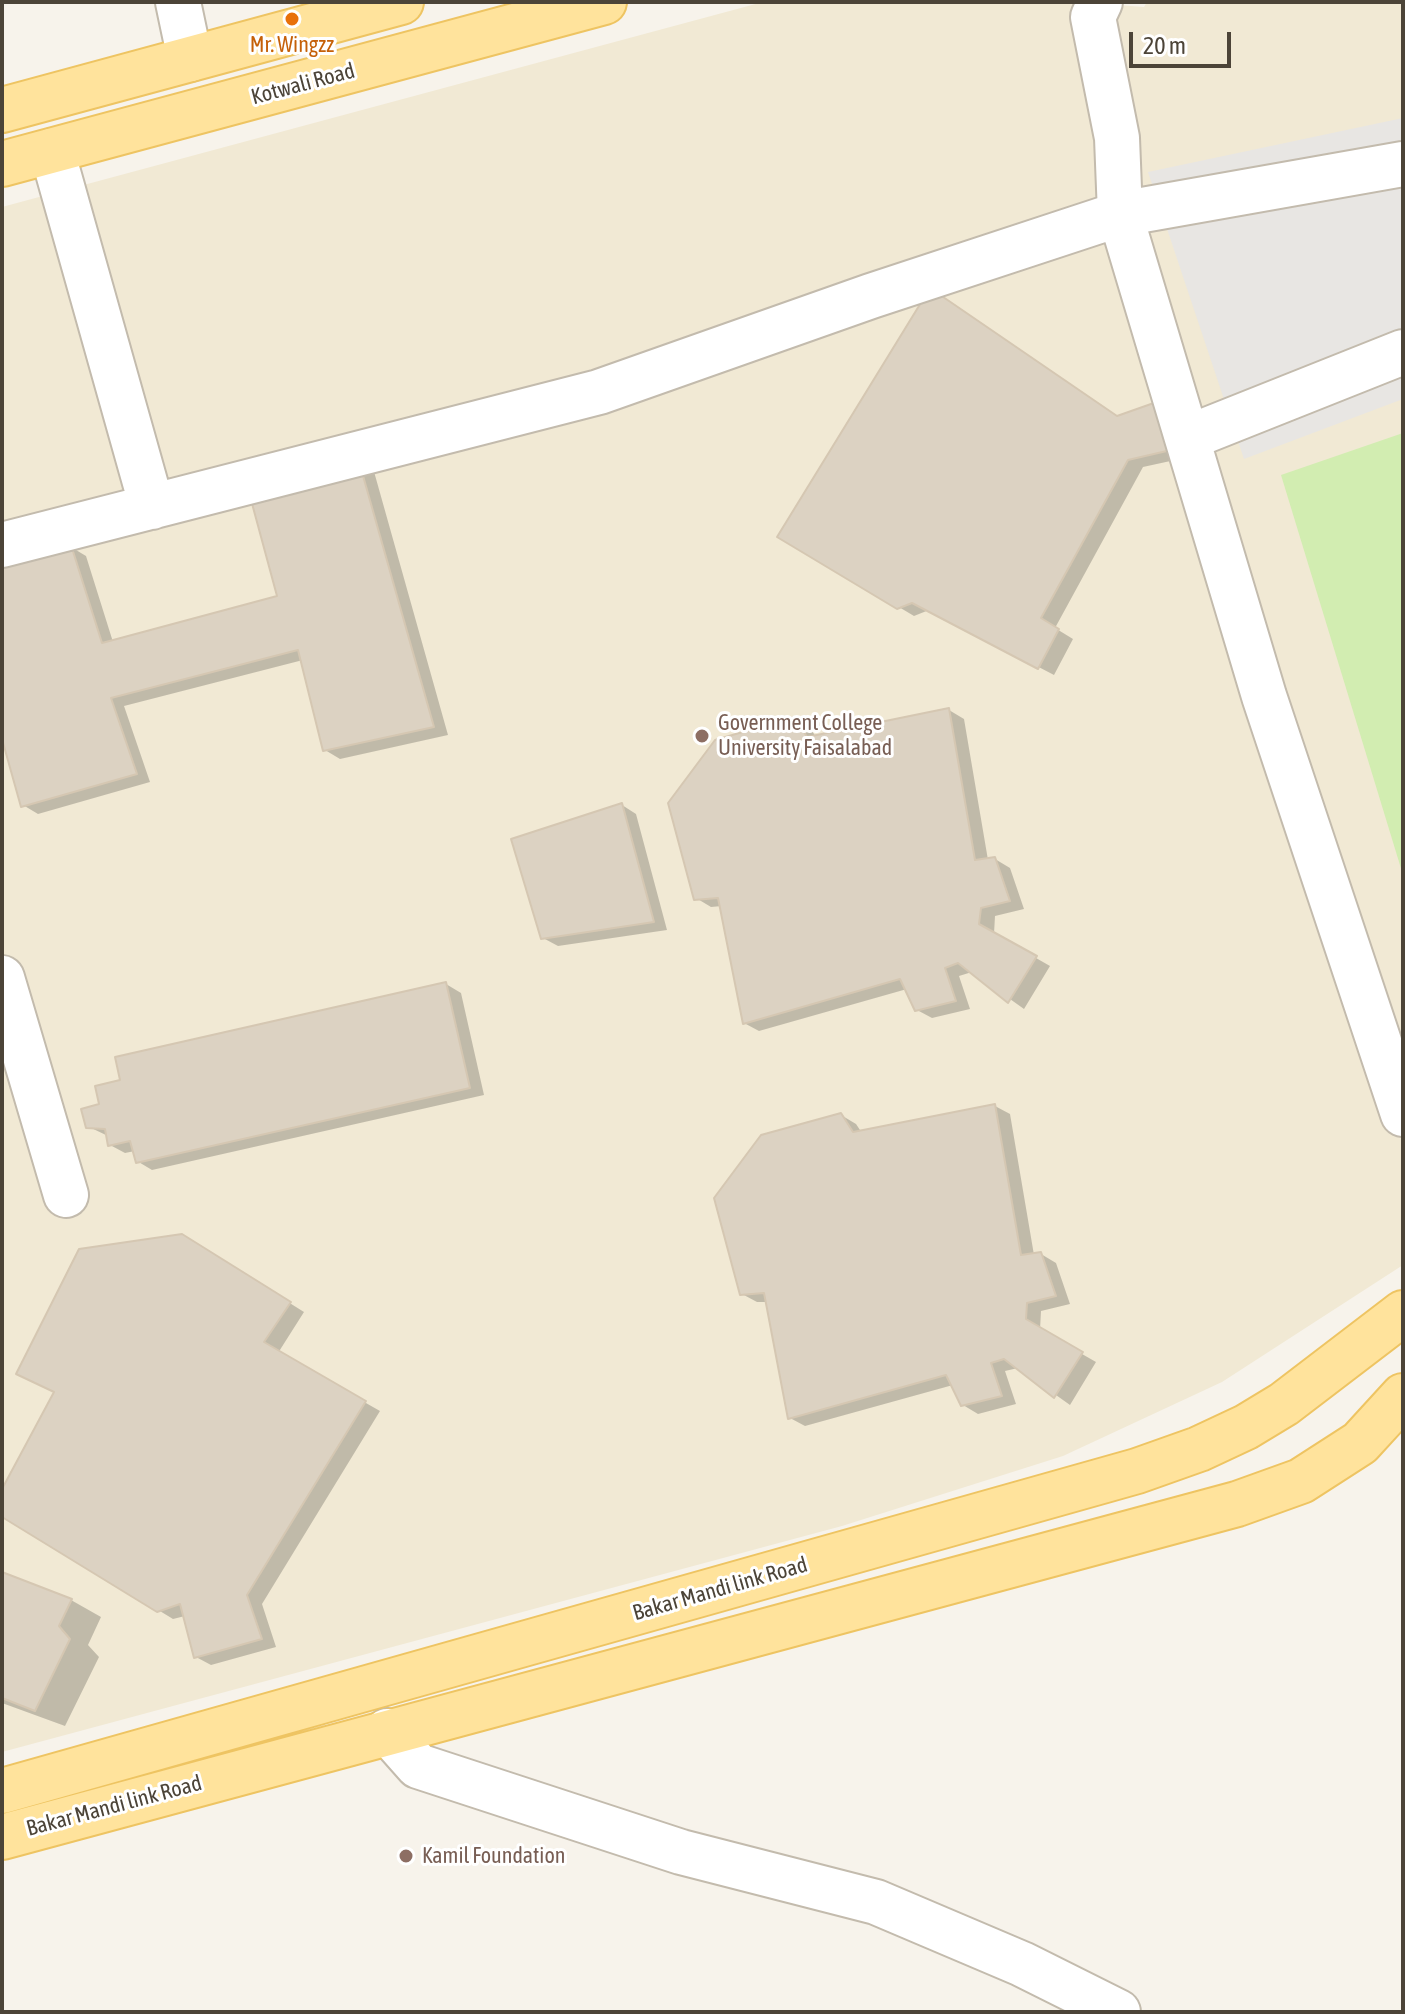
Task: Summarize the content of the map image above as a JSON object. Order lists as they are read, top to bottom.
{
  "streets": {
    "main road": ["Kotwali Road", "Bakar Mandi link Road"]
  },
  "places": ["Mr. Wingzz", "Government College University Faisalabad", "Kamil Foundation"],
  "scale_bar": "20 m"
}
